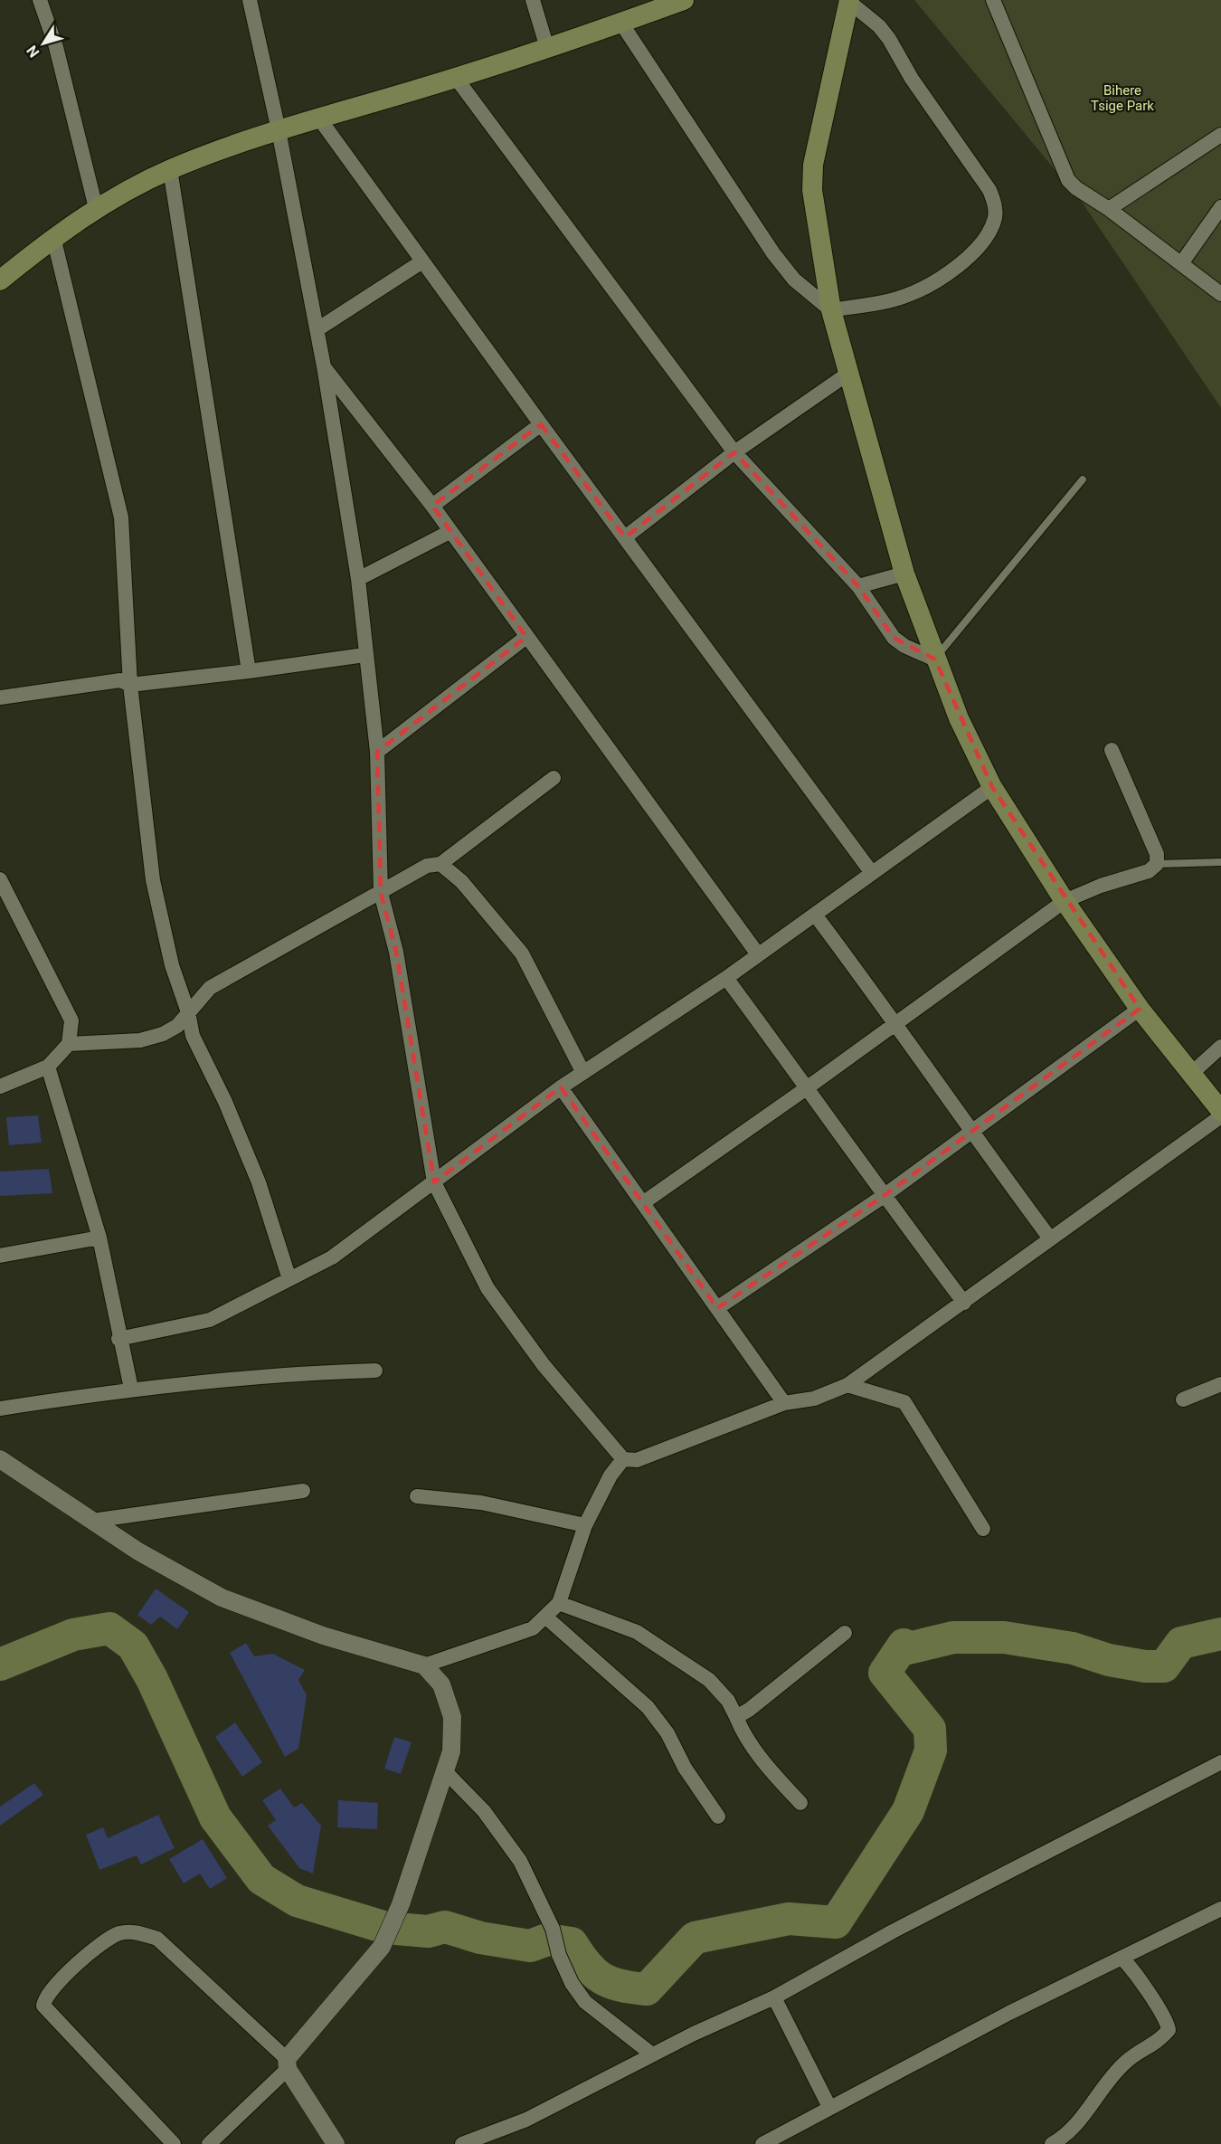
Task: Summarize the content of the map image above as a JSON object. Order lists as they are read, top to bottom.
{
  "parks": ["Bihere Tsige Park"],
  "north": "bottom left"
}
